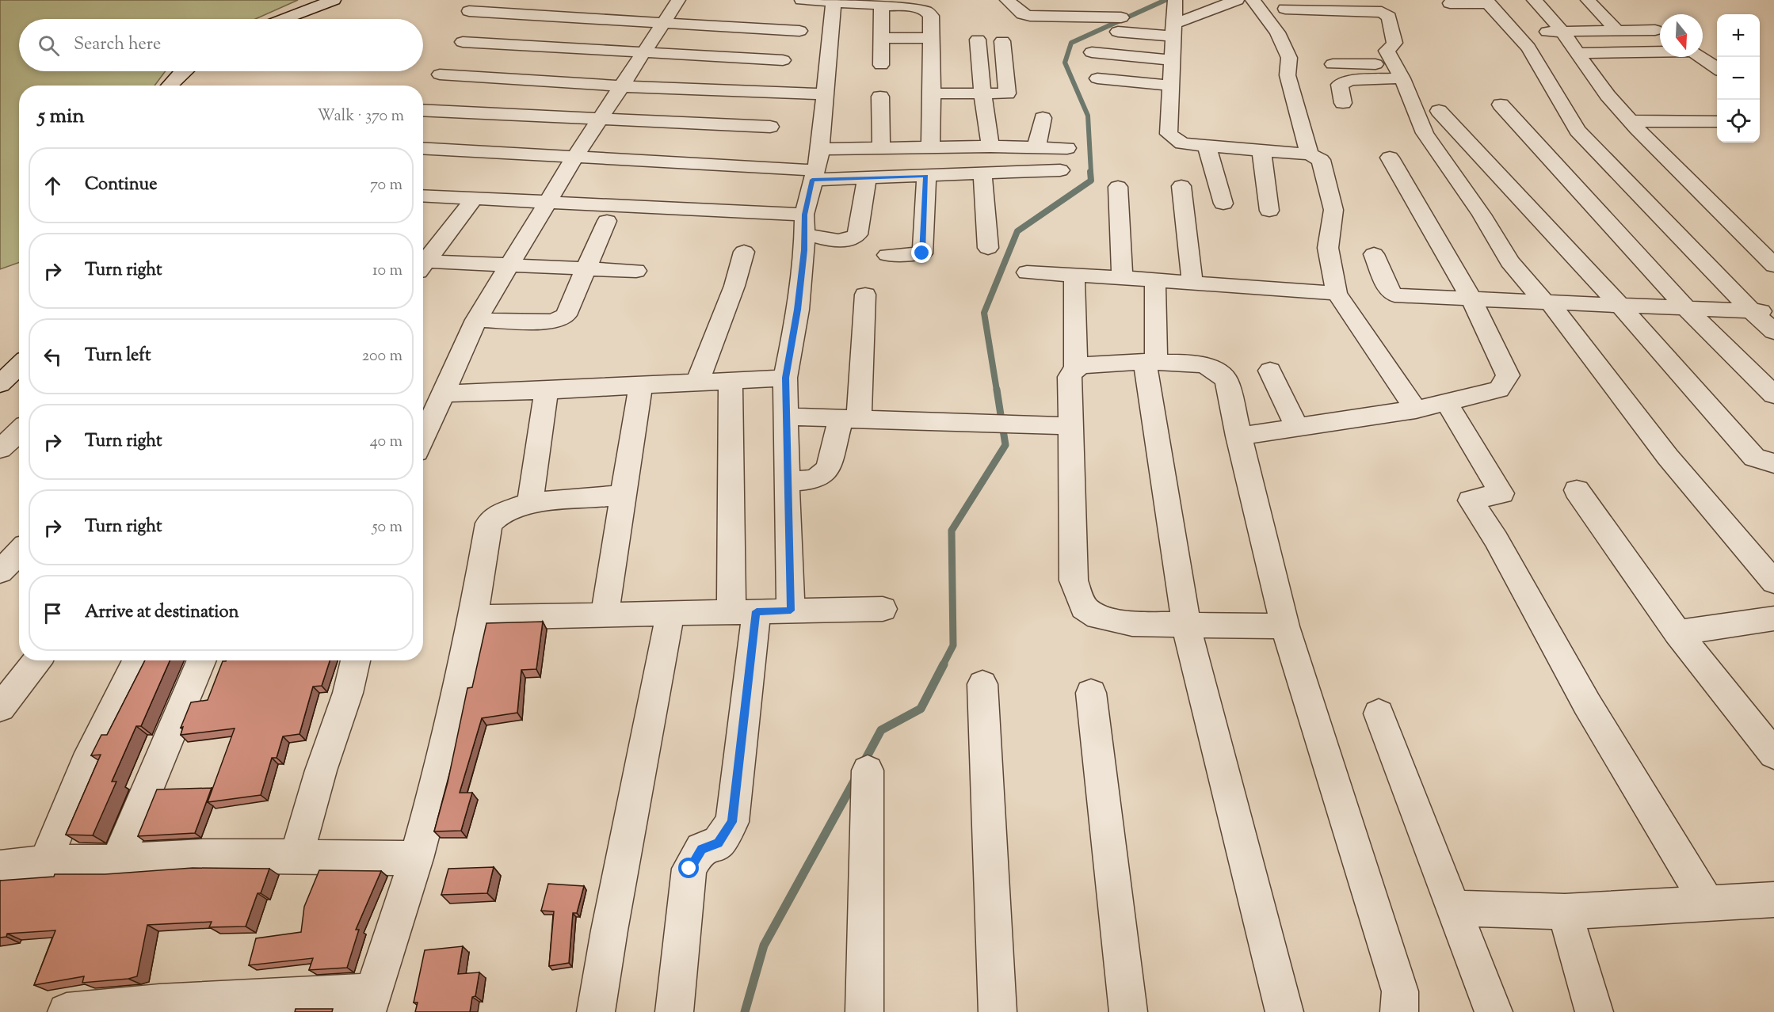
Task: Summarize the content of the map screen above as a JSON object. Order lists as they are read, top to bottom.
{
  "north": "bottom",
  "page": {
    "map_buttons": ["+", "−"],
    "search": "Search here",
    "heading": ["5 min", "Walk · 370 m"],
    "list": [
      ["Continue", "70 m"],
      ["Turn right", "10 m"],
      ["Turn left", "200 m"],
      ["Turn right", "40 m"],
      ["Turn right", "50 m"],
      "Arrive at destination"
    ]
  }
}
